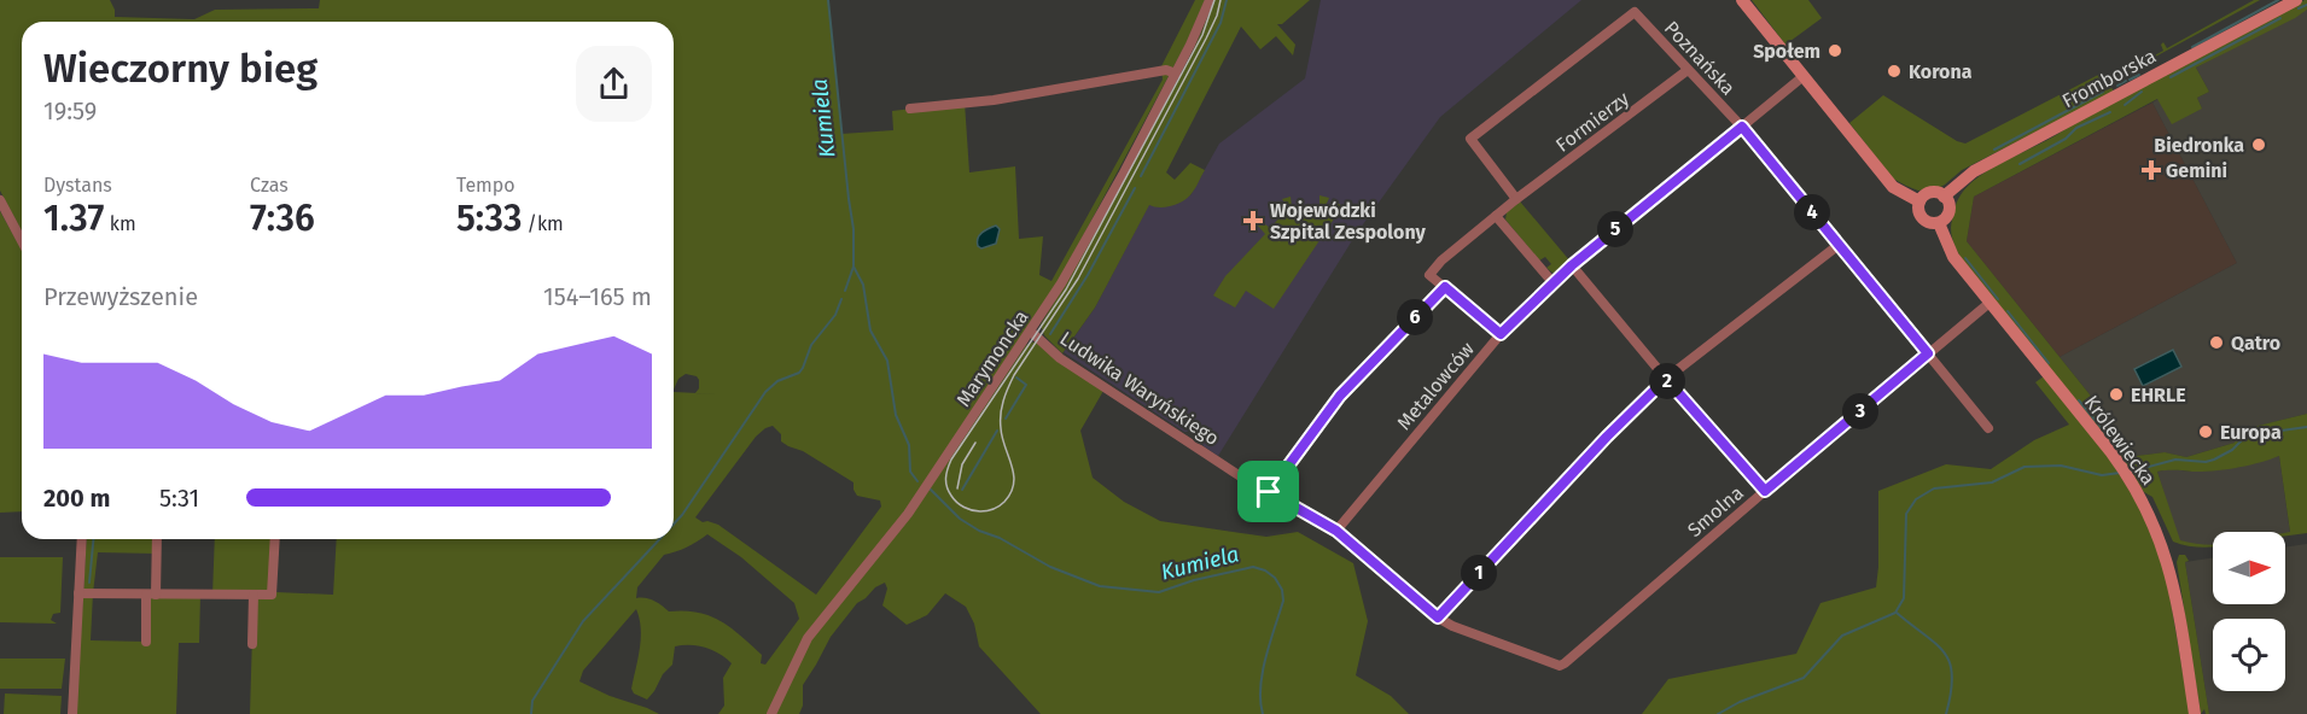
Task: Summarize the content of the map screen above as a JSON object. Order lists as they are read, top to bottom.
{
  "streets": {
    "main road": ["Fromborska", "Królewiecka"],
    "street": [
      "Poznańska",
      "Formierzy",
      "Marymoncka",
      "Metalowców",
      "Ludwika Waryńskiego",
      "Smolna"
    ]
  },
  "crossings": [
    ["Poznańska", "Formierzy"],
    ["Poznańska", "Metalowców"],
    ["Poznańska", "Smolna"],
    ["Fromborska", "Królewiecka"],
    ["Marymoncka", "Ludwika Waryńskiego"],
    ["Metalowców", "Ludwika Waryńskiego"],
    ["Ludwika Waryńskiego", "Smolna"],
    ["Królewiecka", "Smolna"]
  ],
  "water": ["Kumiela"],
  "places": {
    "other": [
      "Społem",
      "Korona",
      "Biedronka",
      "Qatro",
      "EHRLE",
      "Europa"
    ],
    "health": ["Gemini", "Wojewódzki Szpital Zespolony"]
  },
  "north": "right",
  "page": {
    "heading": ["Wieczorny bieg", "19:59"],
    "stats": [
      ["Dystans", "1.37 km"],
      ["Czas", "7:36"],
      ["Tempo", "5:33 /km"]
    ],
    "pins": [
      "4",
      "5",
      "6",
      "2",
      "3",
      "1"
    ],
    "chart": ["Przewyższenie", "154–165 m"],
    "list": [
      {
        "name": "200 m",
        "note": "5:31"
      }
    ]
  }
}
